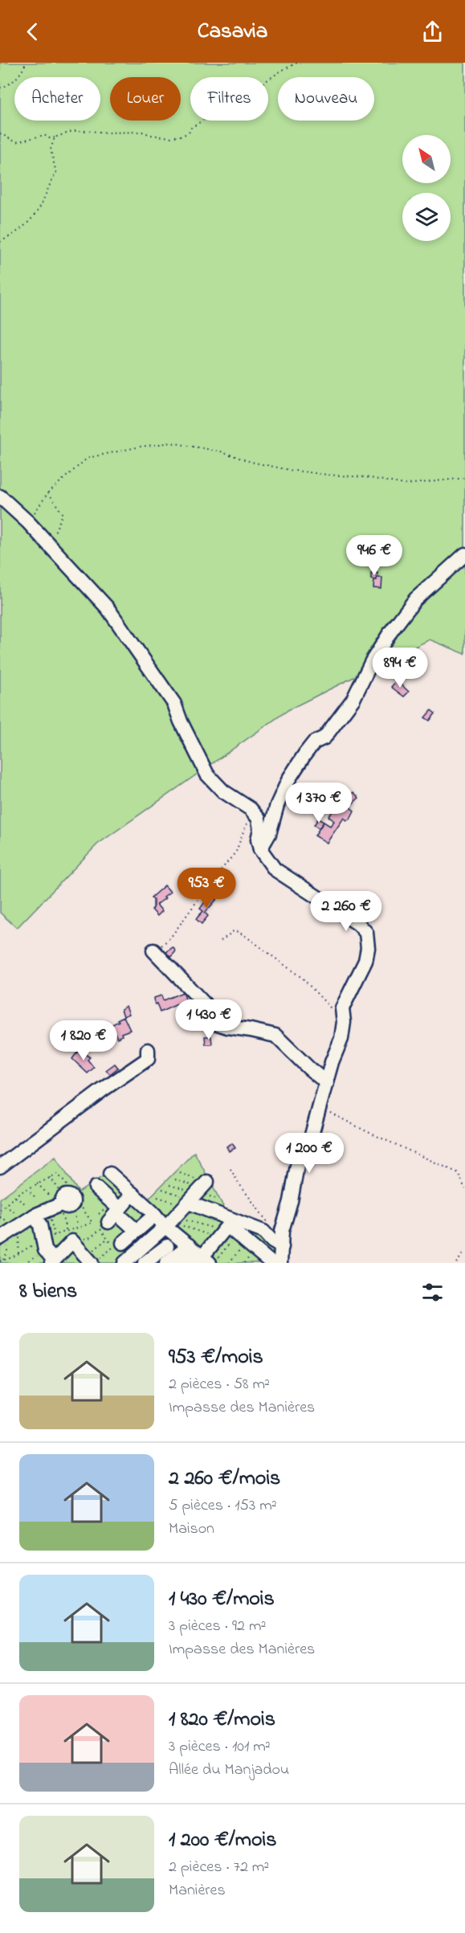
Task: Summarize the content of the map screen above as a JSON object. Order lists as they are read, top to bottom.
{
  "north": "top left",
  "page": {
    "header": "Casavia",
    "chip": [
      "Acheter",
      "Louer",
      "Filtres",
      "Nouveau"
    ],
    "price": [
      "946 €",
      "894 €",
      "1 370 €",
      "953 €",
      "2 260 €",
      "1 430 €",
      "1 820 €",
      "1 200 €"
    ],
    "heading": "8 biens",
    "list": [
      {
        "name": "953 €/mois",
        "note": "2 pièces · 58 m² · Impasse des Manières"
      },
      {
        "name": "2 260 €/mois",
        "note": "5 pièces · 153 m² · Maison"
      },
      {
        "name": "1 430 €/mois",
        "note": "3 pièces · 92 m² · Impasse des Manières"
      },
      {
        "name": "1 820 €/mois",
        "note": "3 pièces · 101 m² · Allée du Manjadou"
      },
      {
        "name": "1 200 €/mois",
        "note": "2 pièces · 72 m² · Manières"
      }
    ]
  }
}
